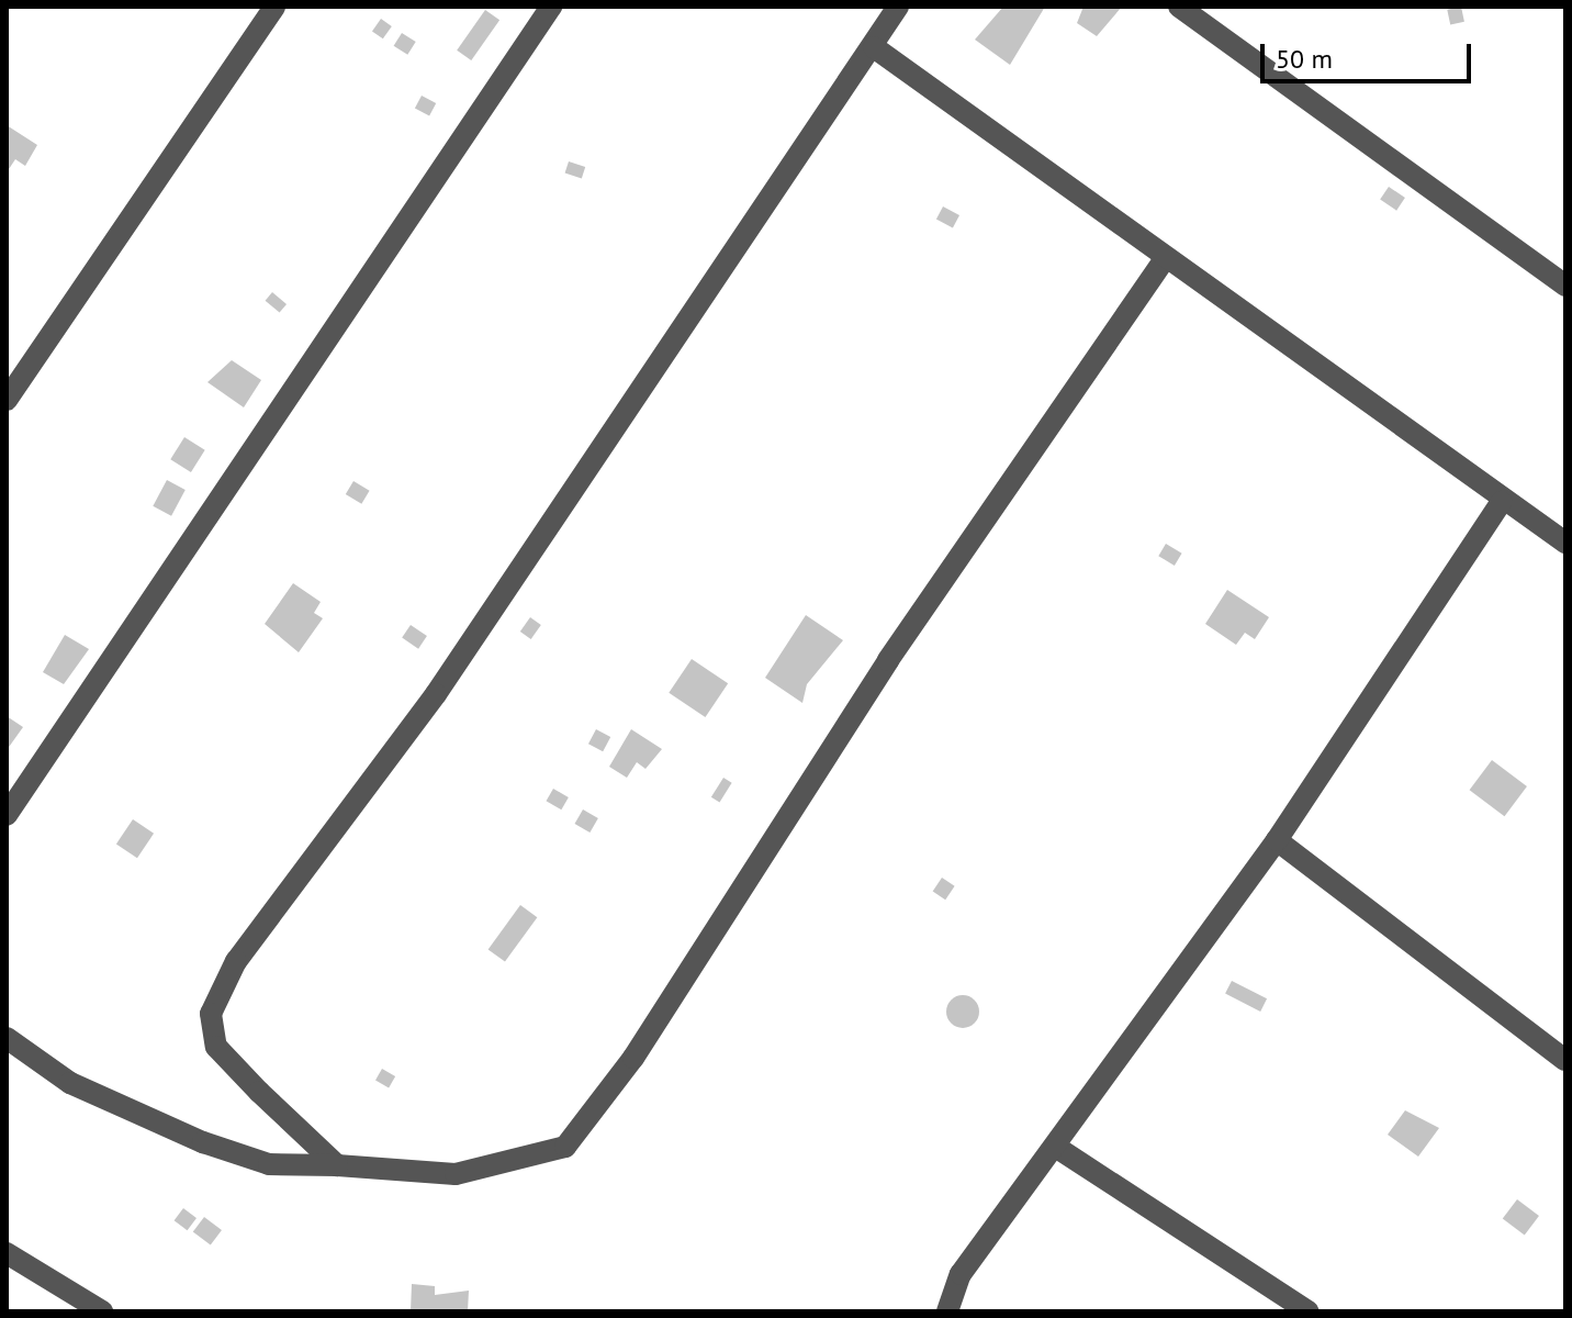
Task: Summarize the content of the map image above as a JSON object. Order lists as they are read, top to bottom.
{
  "scale_bar": "50 m"
}
